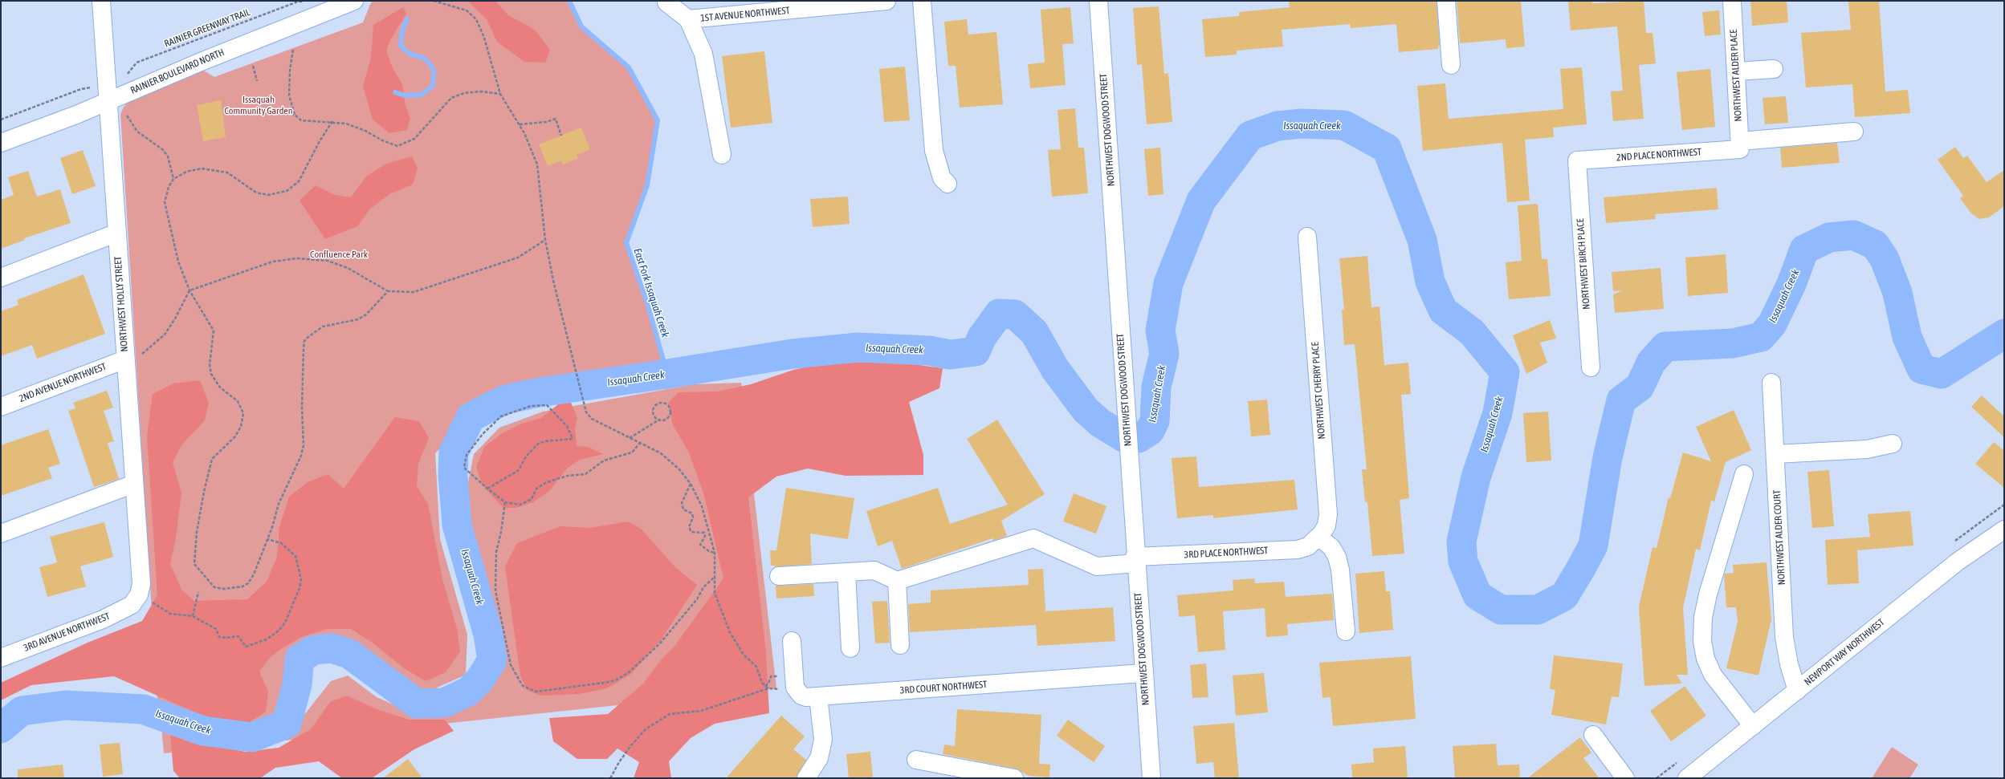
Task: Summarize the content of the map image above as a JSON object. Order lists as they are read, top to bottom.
{
  "streets": {
    "street": [
      "1ST AVENUE NORTHWEST",
      "RAINIER BOULEVARD NORTH",
      "NORTHWEST ALDER PLACE",
      "NORTHWEST DOGWOOD STREET",
      "2ND PLACE NORTHWEST",
      "NORTHWEST BIRCH PLACE",
      "NORTHWEST HOLLY STREET",
      "2ND AVENUE NORTHWEST",
      "NORTHWEST CHERRY PLACE",
      "NORTHWEST ALDER COURT",
      "3RD PLACE NORTHWEST",
      "3RD AVENUE NORTHWEST",
      "NEWPORT WAY NORTHWEST",
      "3RD COURT NORTHWEST"
    ],
    "path": ["RAINIER GREENWAY TRAIL"]
  },
  "crossings": [
    ["RAINIER BOULEVARD NORTH", "NORTHWEST HOLLY STREET"],
    ["NORTHWEST ALDER PLACE", "2ND PLACE NORTHWEST"],
    ["NORTHWEST DOGWOOD STREET", "3RD PLACE NORTHWEST"],
    ["NORTHWEST DOGWOOD STREET", "3RD COURT NORTHWEST"],
    ["2ND PLACE NORTHWEST", "NORTHWEST BIRCH PLACE"],
    ["NORTHWEST HOLLY STREET", "2ND AVENUE NORTHWEST"],
    ["NORTHWEST HOLLY STREET", "3RD AVENUE NORTHWEST"],
    ["NORTHWEST CHERRY PLACE", "3RD PLACE NORTHWEST"],
    ["NORTHWEST ALDER COURT", "NEWPORT WAY NORTHWEST"]
  ],
  "water": ["Issaquah Creek", "East Fork Issaquah Creek"],
  "parks": ["Issaquah Community Garden", "Confluence Park"]
}
